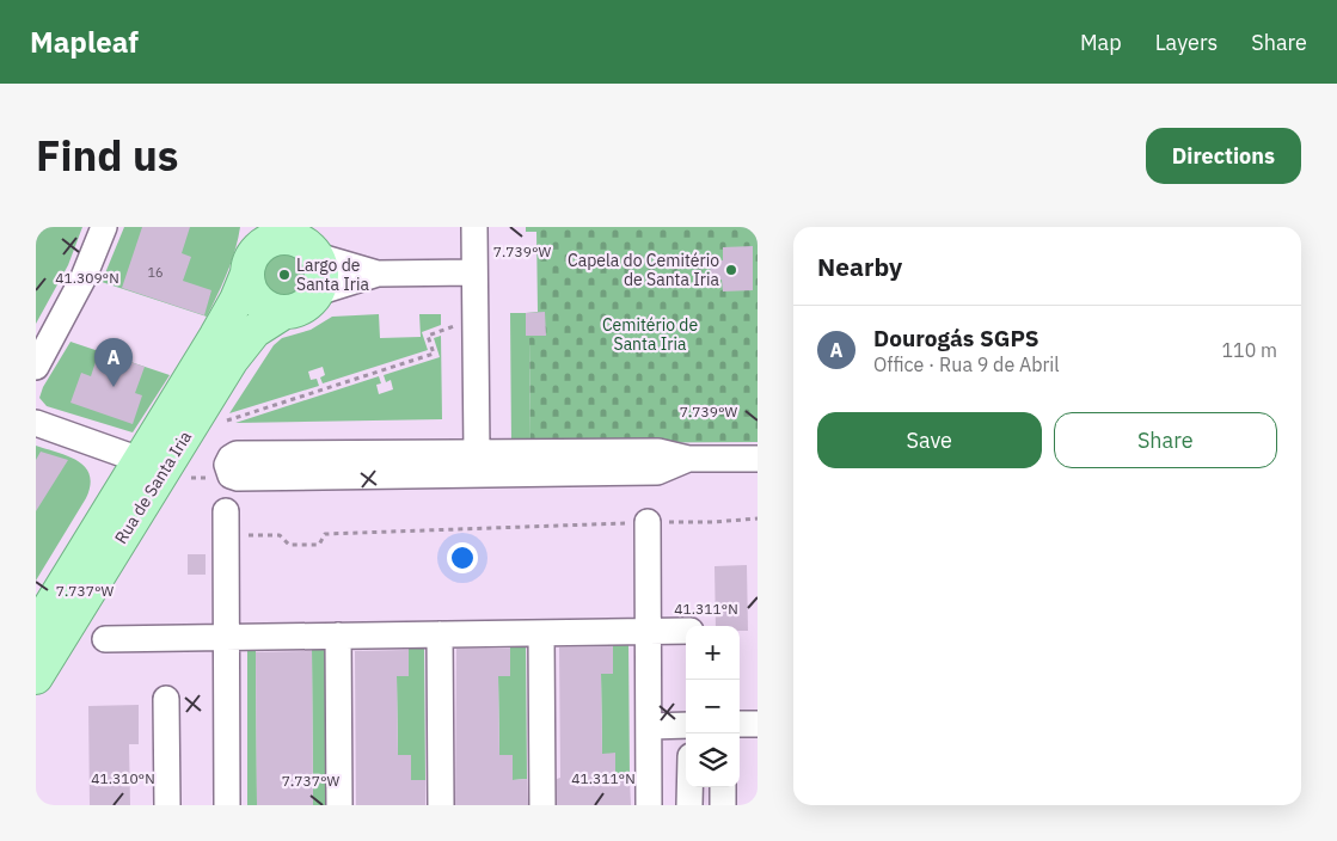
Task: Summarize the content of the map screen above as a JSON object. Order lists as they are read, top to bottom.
{
  "streets": {
    "main road": ["Rua de Santa Iria"]
  },
  "parks": ["Cemitério de Santa Iria"],
  "places": ["Capela do Cemitério de Santa Iria", "Largo de Santa Iria"],
  "house_numbers": ["16"],
  "page": {
    "header": "Mapleaf",
    "nav": ["Map", "Layers", "Share"],
    "title": "Find us",
    "buttons": [
      "Directions",
      ["Save", "Share"]
    ],
    "heading": "Nearby",
    "list": [
      {
        "mark": "A",
        "name": "Dourogás SGPS",
        "note": "Office · Rua 9 de Abril",
        "value": "110 m"
      }
    ],
    "pins": "A",
    "map_buttons": ["+", "−"]
  },
  "coordinates": [
    "7.739°W",
    "41.309°N",
    "7.737°W",
    "41.311°N",
    "41.310°N"
  ]
}
